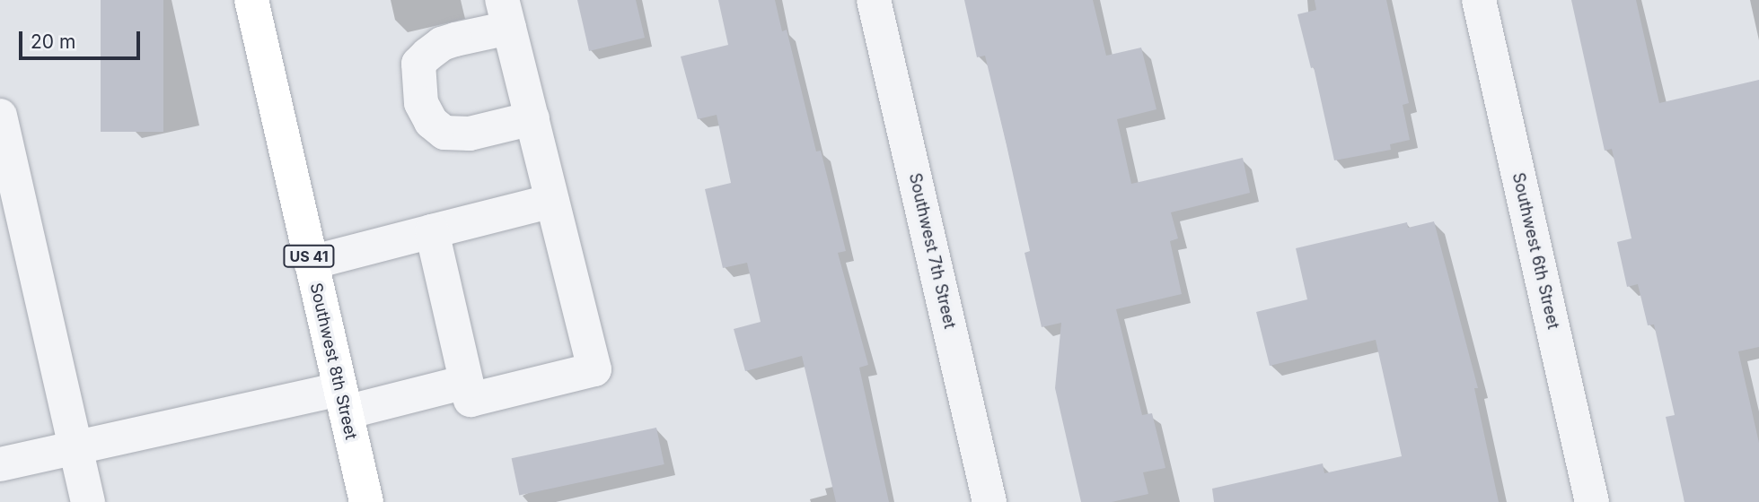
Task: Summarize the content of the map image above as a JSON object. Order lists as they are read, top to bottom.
{
  "streets": {
    "main road": ["US 41", "Southwest 8th Street"],
    "street": ["Southwest 7th Street", "Southwest 6th Street"]
  },
  "scale_bar": "20 m"
}
